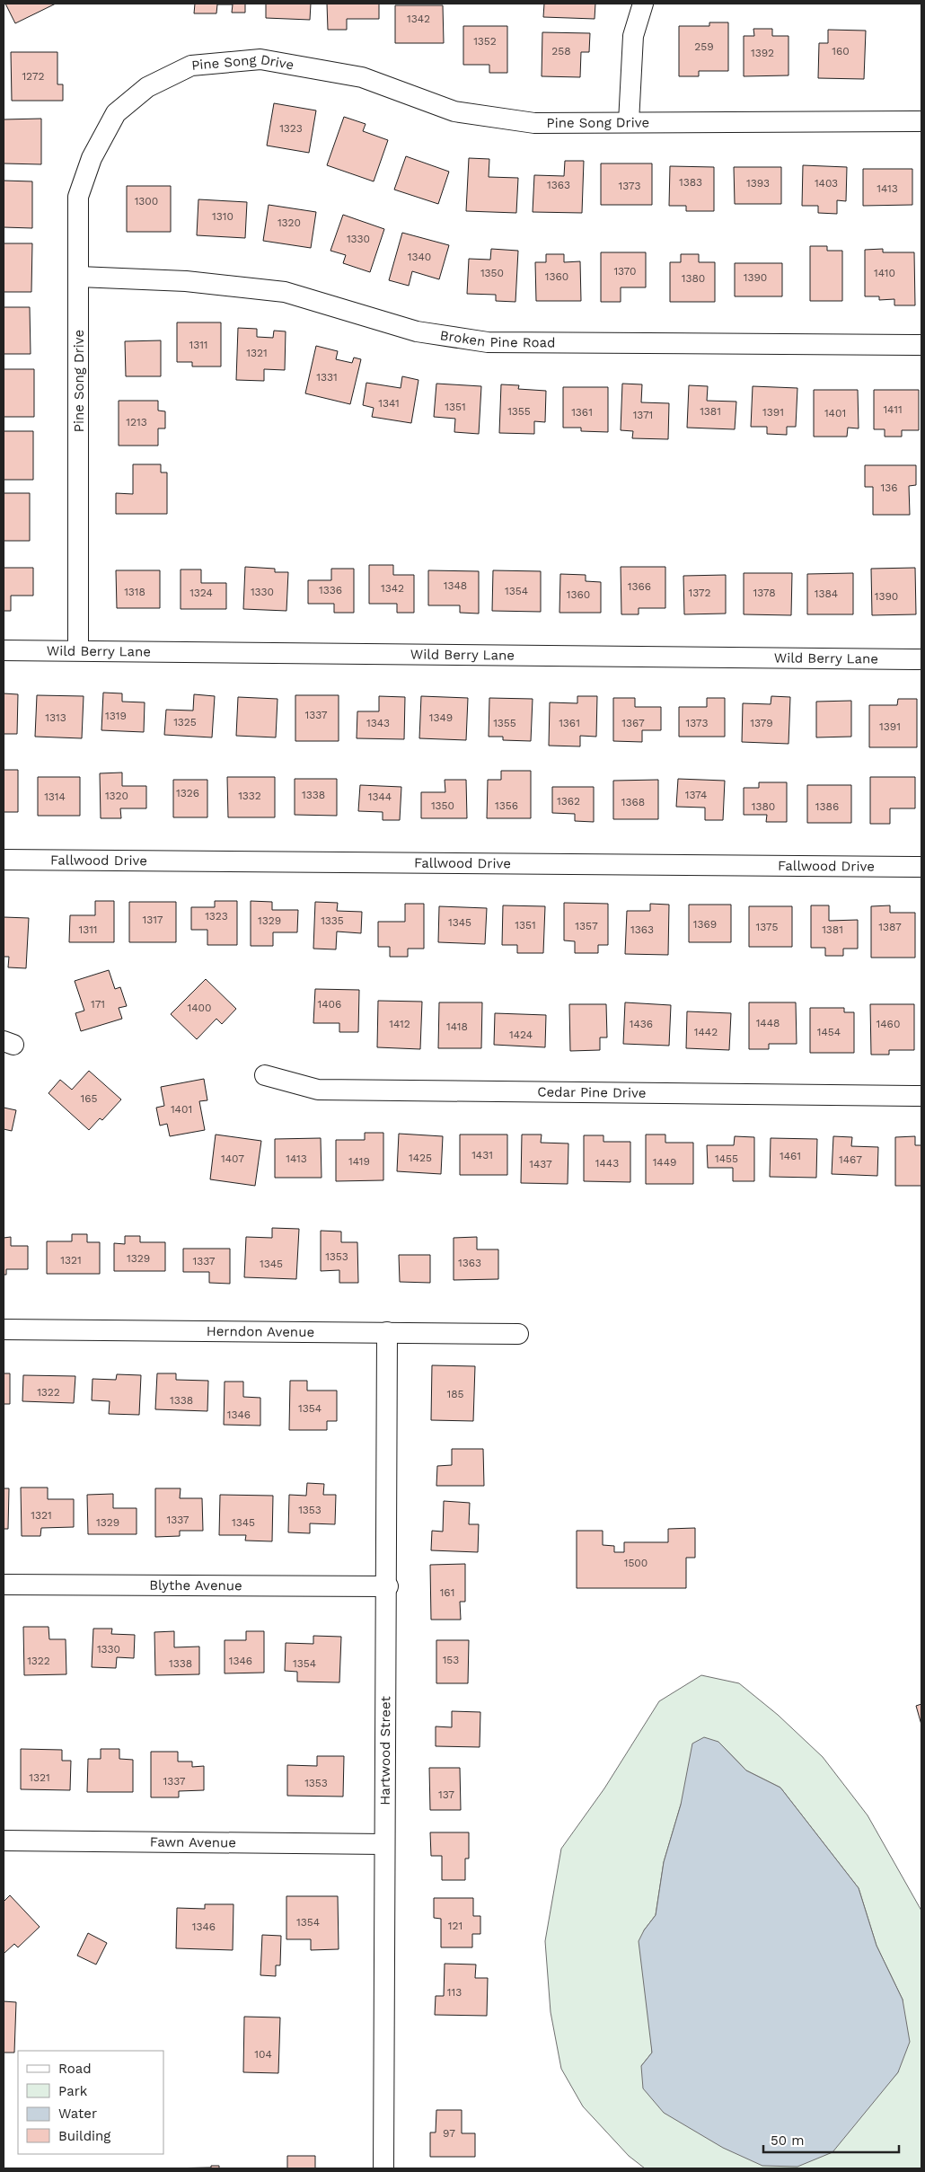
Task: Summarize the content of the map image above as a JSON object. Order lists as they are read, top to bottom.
{
  "streets": {
    "street": [
      "Pine Song Drive",
      "Broken Pine Road",
      "Wild Berry Lane",
      "Fallwood Drive",
      "Cedar Pine Drive",
      "Herndon Avenue",
      "Blythe Avenue",
      "Hartwood Street",
      "Fawn Avenue"
    ]
  },
  "crossings": [
    ["Pine Song Drive", "Broken Pine Road"],
    ["Pine Song Drive", "Wild Berry Lane"],
    ["Herndon Avenue", "Hartwood Street"],
    ["Blythe Avenue", "Hartwood Street"],
    ["Hartwood Street", "Fawn Avenue"]
  ],
  "house_numbers": [
    "1342",
    "1352",
    "259",
    "258",
    "160",
    "1392",
    "1272",
    "1323",
    "1383",
    "1393",
    "1403",
    "1363",
    "1373",
    "1413",
    "1300",
    "1310",
    "1320",
    "1330",
    "1340",
    "1370",
    "1350",
    "1410",
    "1360",
    "1390",
    "1380",
    "1311",
    "1321",
    "1331",
    "1341",
    "1351",
    "1411",
    "1355",
    "1381",
    "1361",
    "1391",
    "1401",
    "1371",
    "1213",
    "136",
    "1348",
    "1366",
    "1342",
    "1336",
    "1354",
    "1318",
    "1330",
    "1324",
    "1372",
    "1378",
    "1384",
    "1360",
    "1390",
    "1337",
    "1319",
    "1313",
    "1349",
    "1325",
    "1343",
    "1355",
    "1361",
    "1367",
    "1373",
    "1379",
    "1391",
    "1326",
    "1338",
    "1374",
    "1320",
    "1332",
    "1314",
    "1344",
    "1362",
    "1368",
    "1350",
    "1356",
    "1380",
    "1386",
    "1323",
    "1317",
    "1329",
    "1335",
    "1345",
    "1369",
    "1351",
    "1357",
    "1375",
    "1387",
    "1311",
    "1363",
    "1381",
    "171",
    "1406",
    "1400",
    "1448",
    "1412",
    "1436",
    "1460",
    "1418",
    "1442",
    "1454",
    "1424",
    "165",
    "1401",
    "1431",
    "1461",
    "1425",
    "1407",
    "1413",
    "1455",
    "1467",
    "1419",
    "1449",
    "1443",
    "1437",
    "1353",
    "1329",
    "1321",
    "1337",
    "1363",
    "1345",
    "1322",
    "185",
    "1338",
    "1354",
    "1346",
    "1353",
    "1321",
    "1337",
    "1329",
    "1345",
    "1500",
    "161",
    "1330",
    "153",
    "1322",
    "1346",
    "1338",
    "1354",
    "1321",
    "1337",
    "1353",
    "137",
    "1354",
    "121",
    "1346",
    "113",
    "104",
    "97"
  ],
  "legend": [
    "Road",
    "Park",
    "Water",
    "Building"
  ],
  "scale_bar": "50 m"
}
